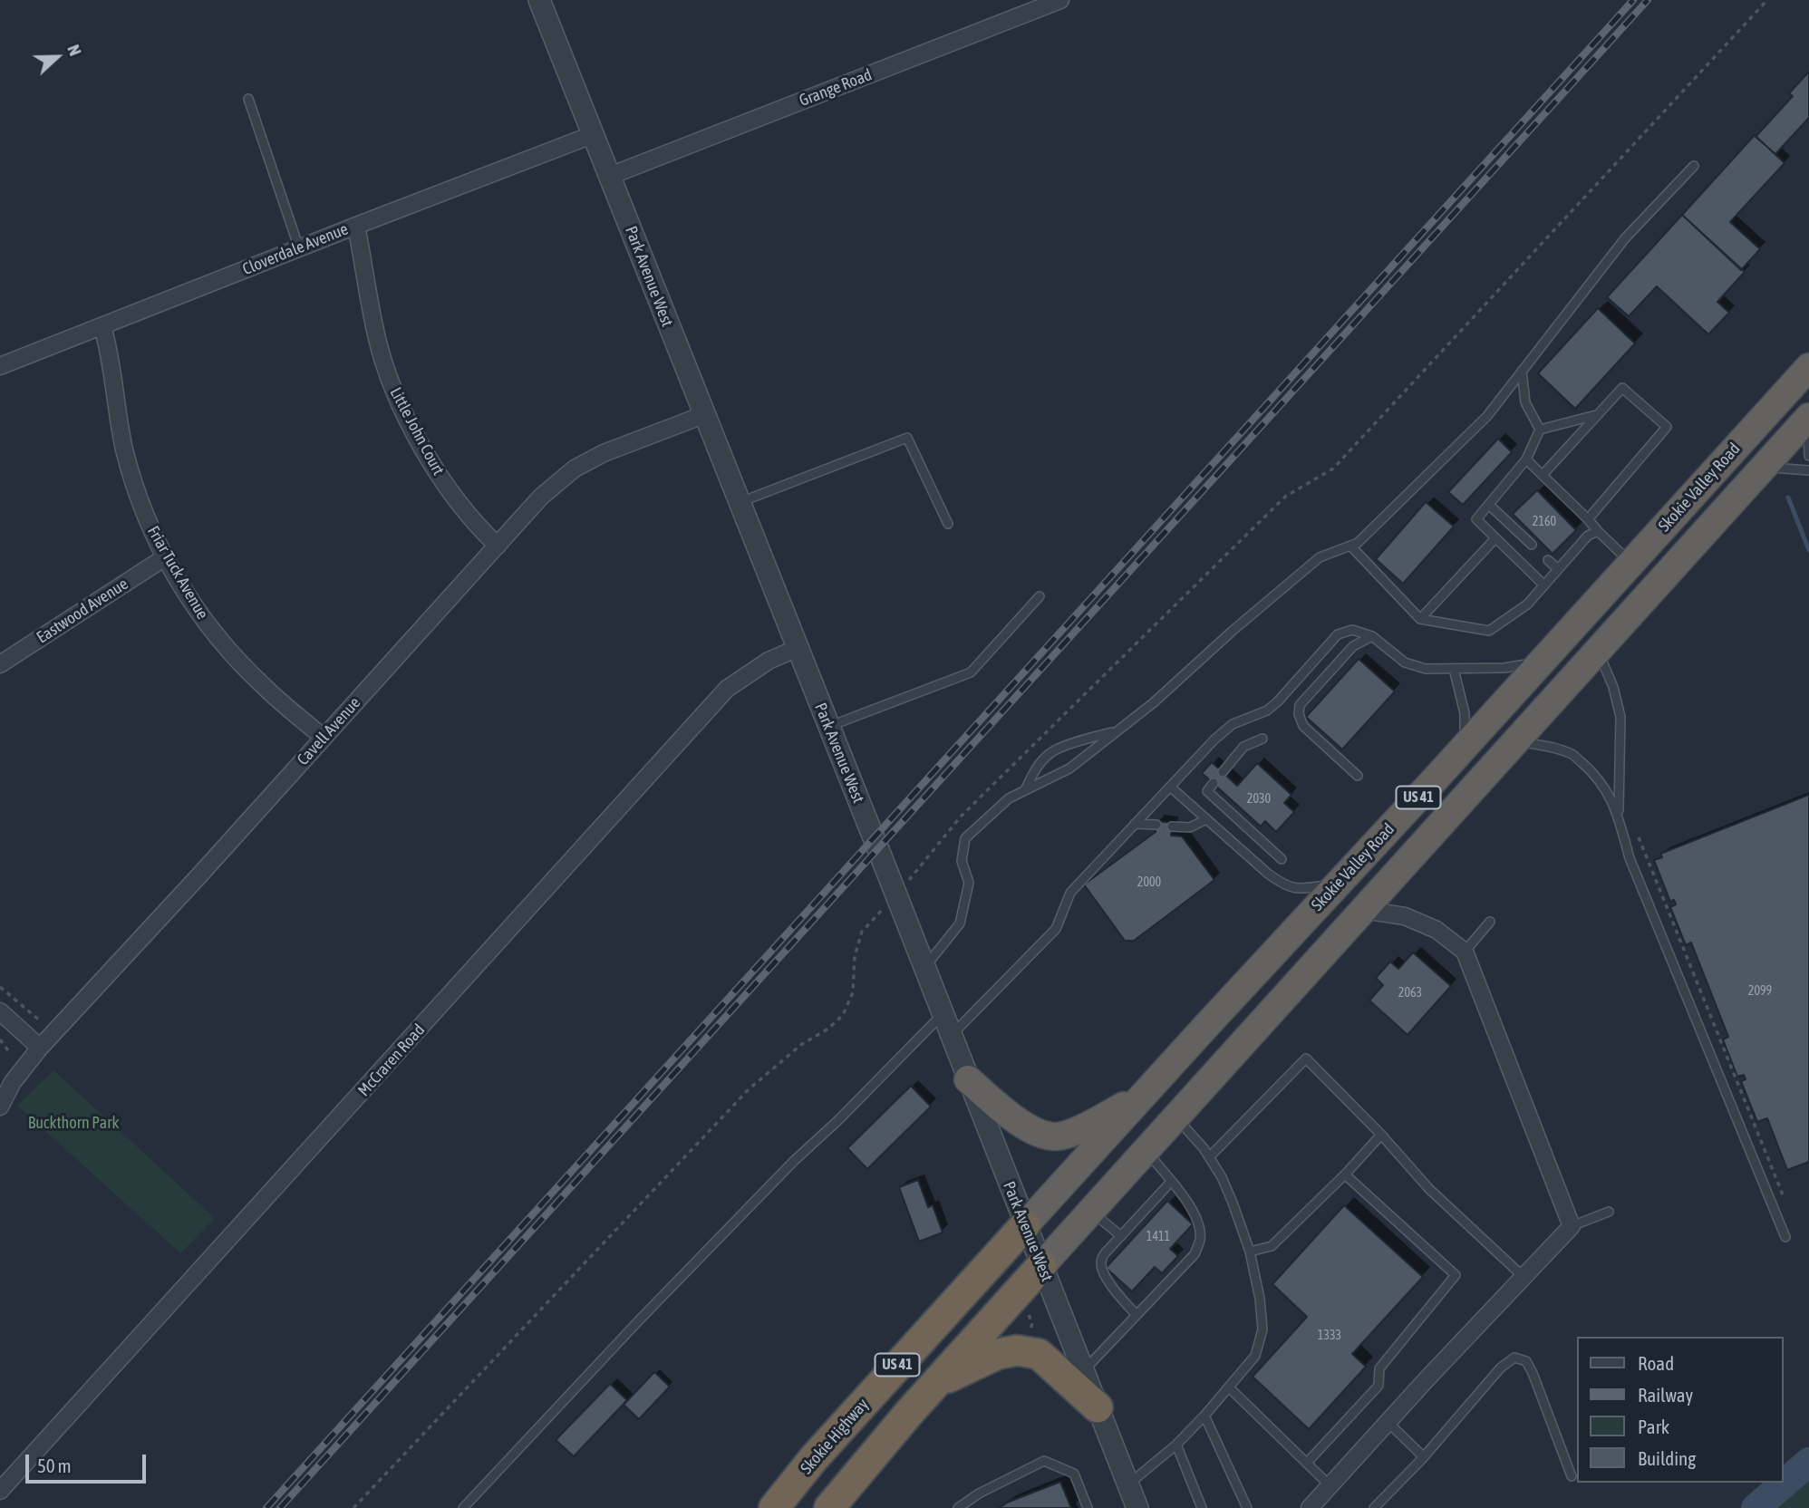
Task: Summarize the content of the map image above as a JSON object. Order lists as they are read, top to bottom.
{
  "streets": {
    "highway": ["Skokie Valley Road", "US 41", "Skokie Highway"],
    "street": [
      "Grange Road",
      "Cloverdale Avenue",
      "Park Avenue West",
      "Little John Court",
      "Friar Tuck Avenue",
      "Eastwood Avenue",
      "Cavell Avenue",
      "McCraren Road"
    ]
  },
  "crossings": [
    ["Grange Road", "Park Avenue West"],
    ["Cloverdale Avenue", "Park Avenue West"],
    ["Cloverdale Avenue", "Little John Court"],
    ["Cloverdale Avenue", "Friar Tuck Avenue"],
    ["Park Avenue West", "Skokie Valley Road"],
    ["Park Avenue West", "Cavell Avenue"],
    ["Park Avenue West", "US 41"],
    ["Park Avenue West", "McCraren Road"],
    ["Park Avenue West", "Skokie Highway"],
    ["Little John Court", "Cavell Avenue"],
    ["Skokie Valley Road", "Skokie Highway"],
    ["Friar Tuck Avenue", "Eastwood Avenue"],
    ["Friar Tuck Avenue", "Cavell Avenue"]
  ],
  "parks": ["Buckthorn Park"],
  "house_numbers": [
    "2160",
    "2030",
    "2000",
    "2099",
    "2063",
    "1411",
    "1333"
  ],
  "legend": [
    "Road",
    "Railway",
    "Park",
    "Building"
  ],
  "scale_bar": "50 m",
  "north": "right"
}
